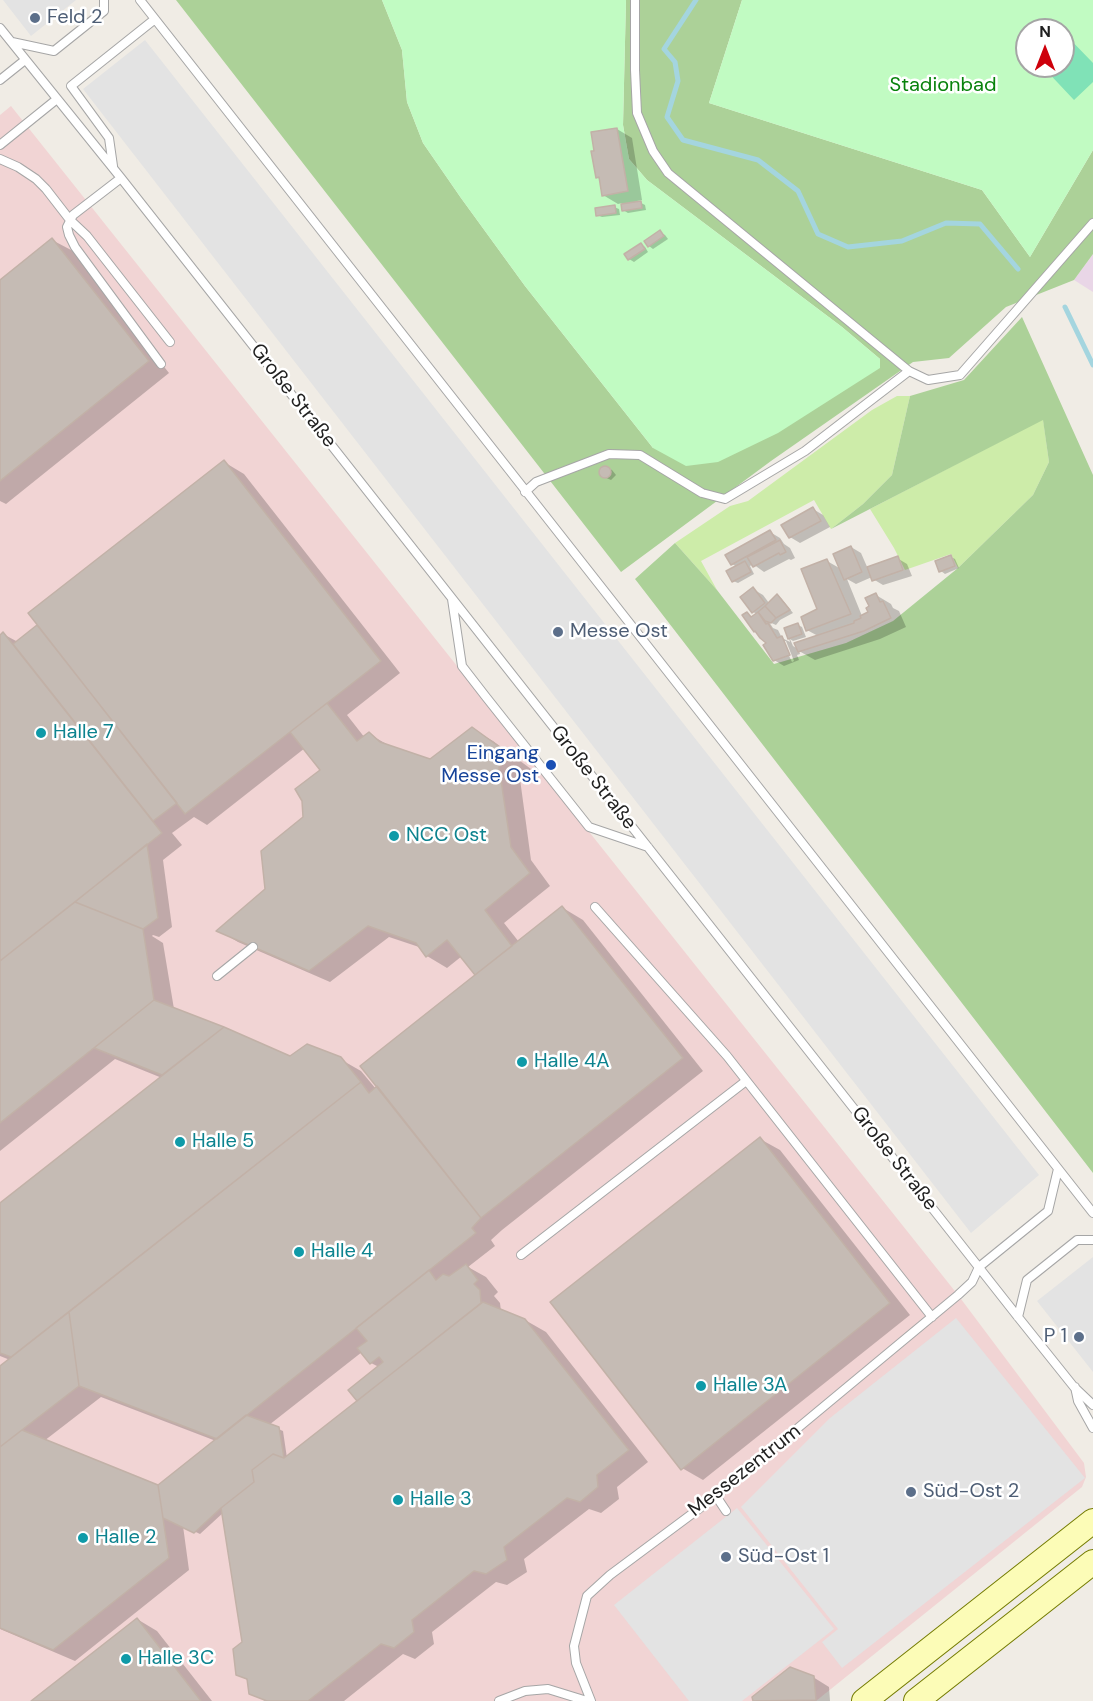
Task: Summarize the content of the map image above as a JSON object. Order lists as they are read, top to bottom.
{
  "streets": {
    "lane": ["Große Straße", "Messezentrum"]
  },
  "crossings": [
    ["Große Straße", "Messezentrum"]
  ],
  "parks": ["Stadionbad"],
  "places": [
    "Feld 2",
    "Messe Ost",
    "Halle 7",
    "Eingang Messe Ost",
    "NCC Ost",
    "Halle 4A",
    "Halle 5",
    "Halle 4",
    "P 1",
    "Halle 3A",
    "Süd-Ost 2",
    "Halle 3",
    "Halle 2",
    "Süd-Ost 1",
    "Halle 3C"
  ],
  "north": "top"
}
